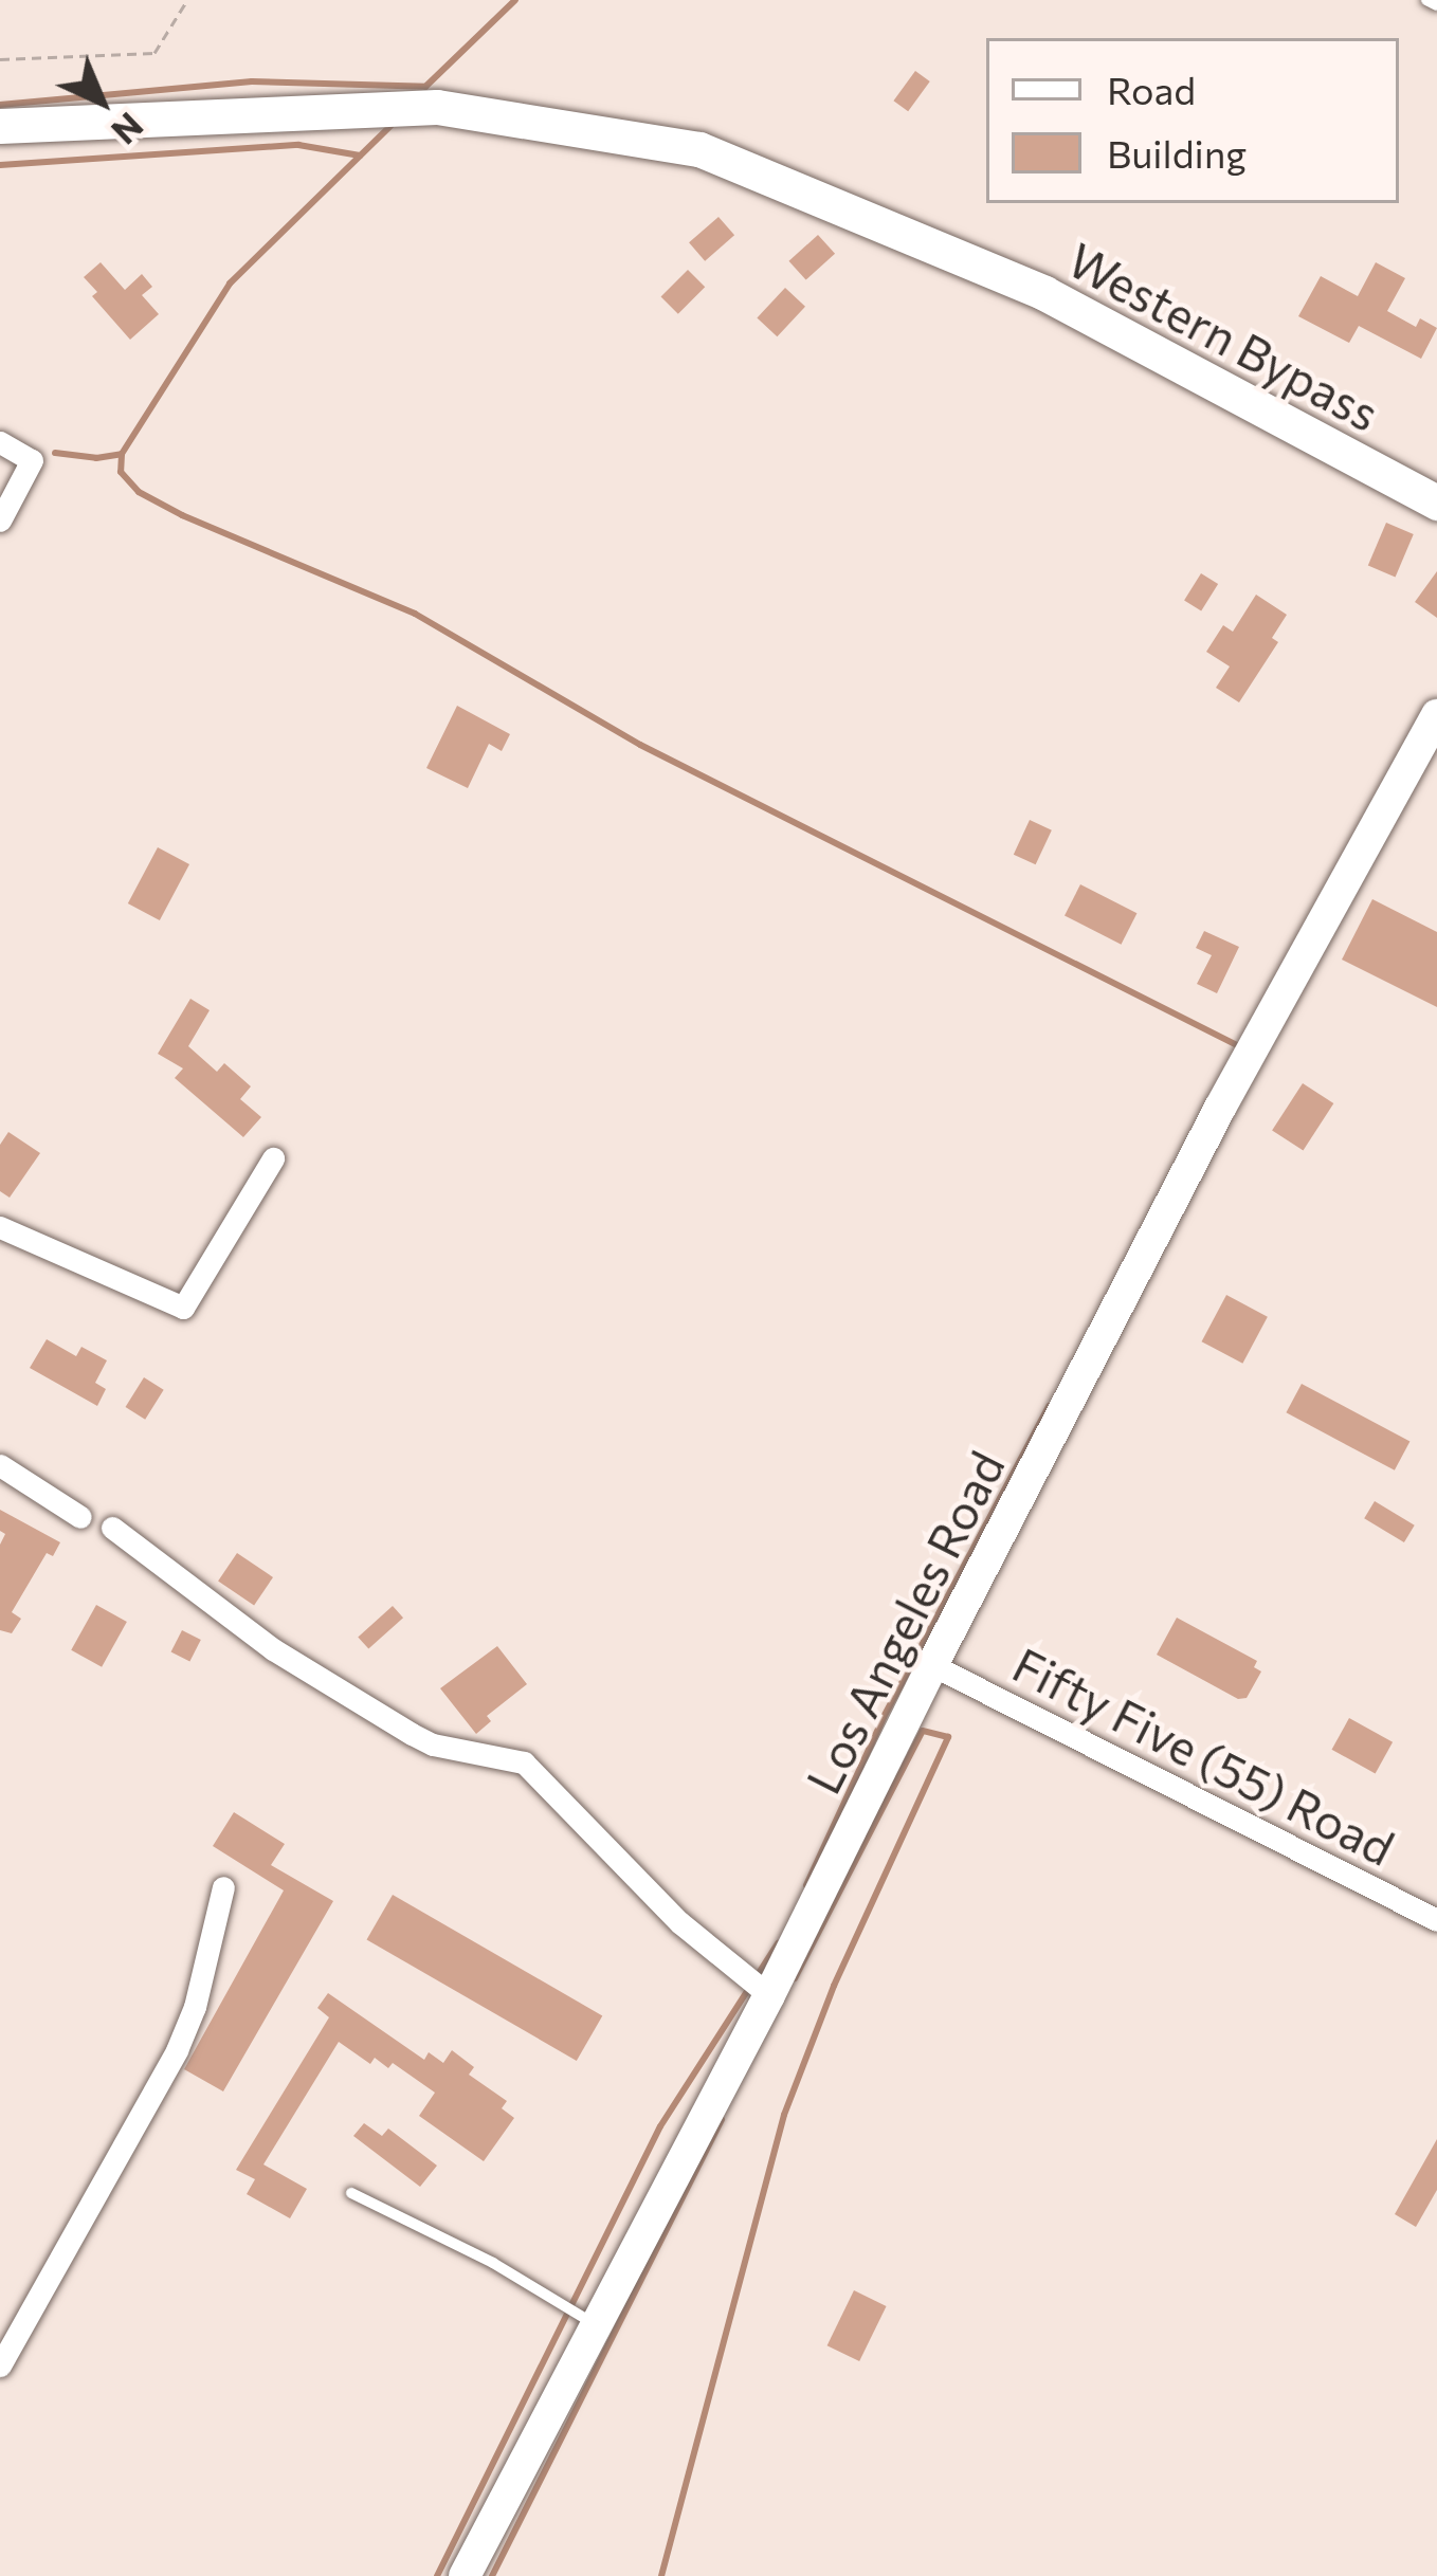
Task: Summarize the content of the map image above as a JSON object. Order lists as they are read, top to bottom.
{
  "streets": {
    "main road": ["Western Bypass", "Los Angeles Road"],
    "street": ["Fifty Five (55) Road"]
  },
  "crossings": [
    ["Los Angeles Road", "Fifty Five (55) Road"]
  ],
  "legend": ["Road", "Building"],
  "north": "bottom right"
}
